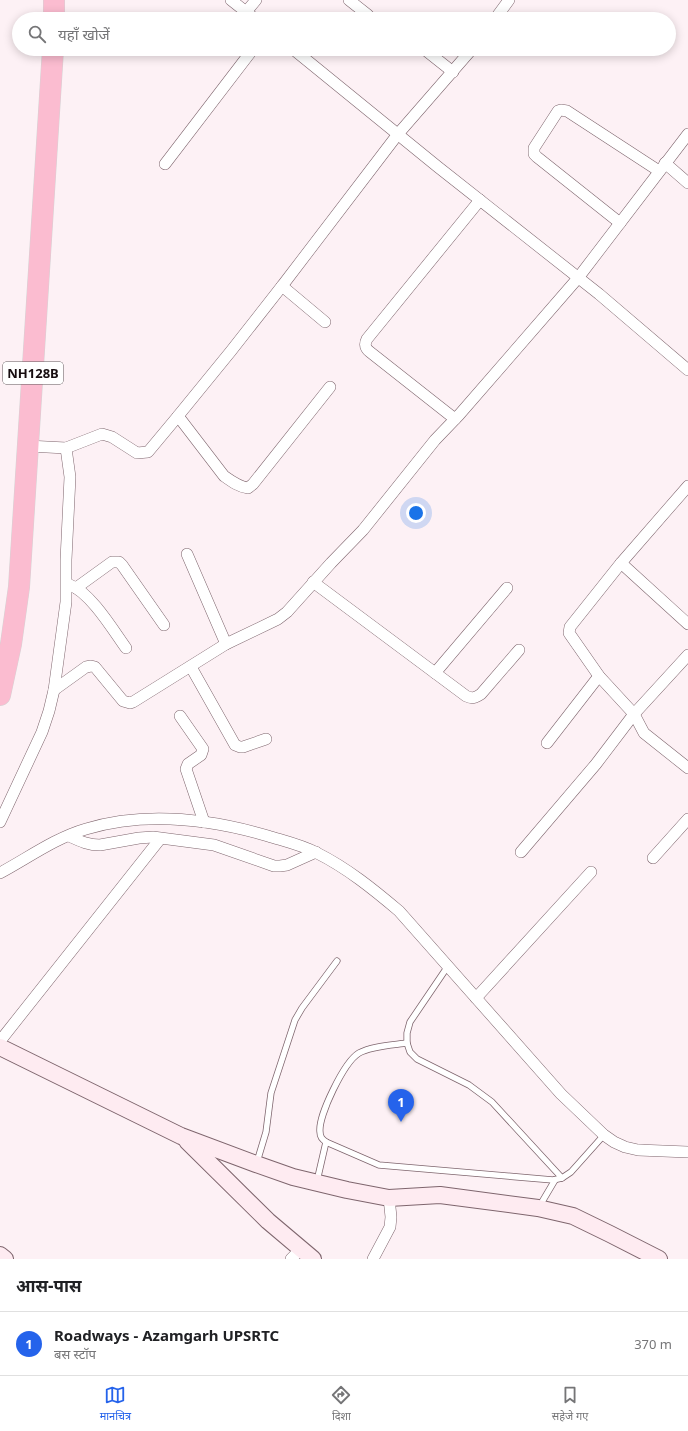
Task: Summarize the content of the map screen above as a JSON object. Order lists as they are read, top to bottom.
{
  "streets": {
    "highway": ["NH128B"]
  },
  "page": {
    "search": "यहाँ खोजें",
    "pins": "1",
    "heading": "आस-पास",
    "list": [
      {
        "mark": "1",
        "name": "Roadways - Azamgarh UPSRTC",
        "note": "बस स्टॉप",
        "value": "370 m"
      }
    ],
    "nav": ["मानचित्र", "दिशा", "सहेजे गए"]
  }
}
